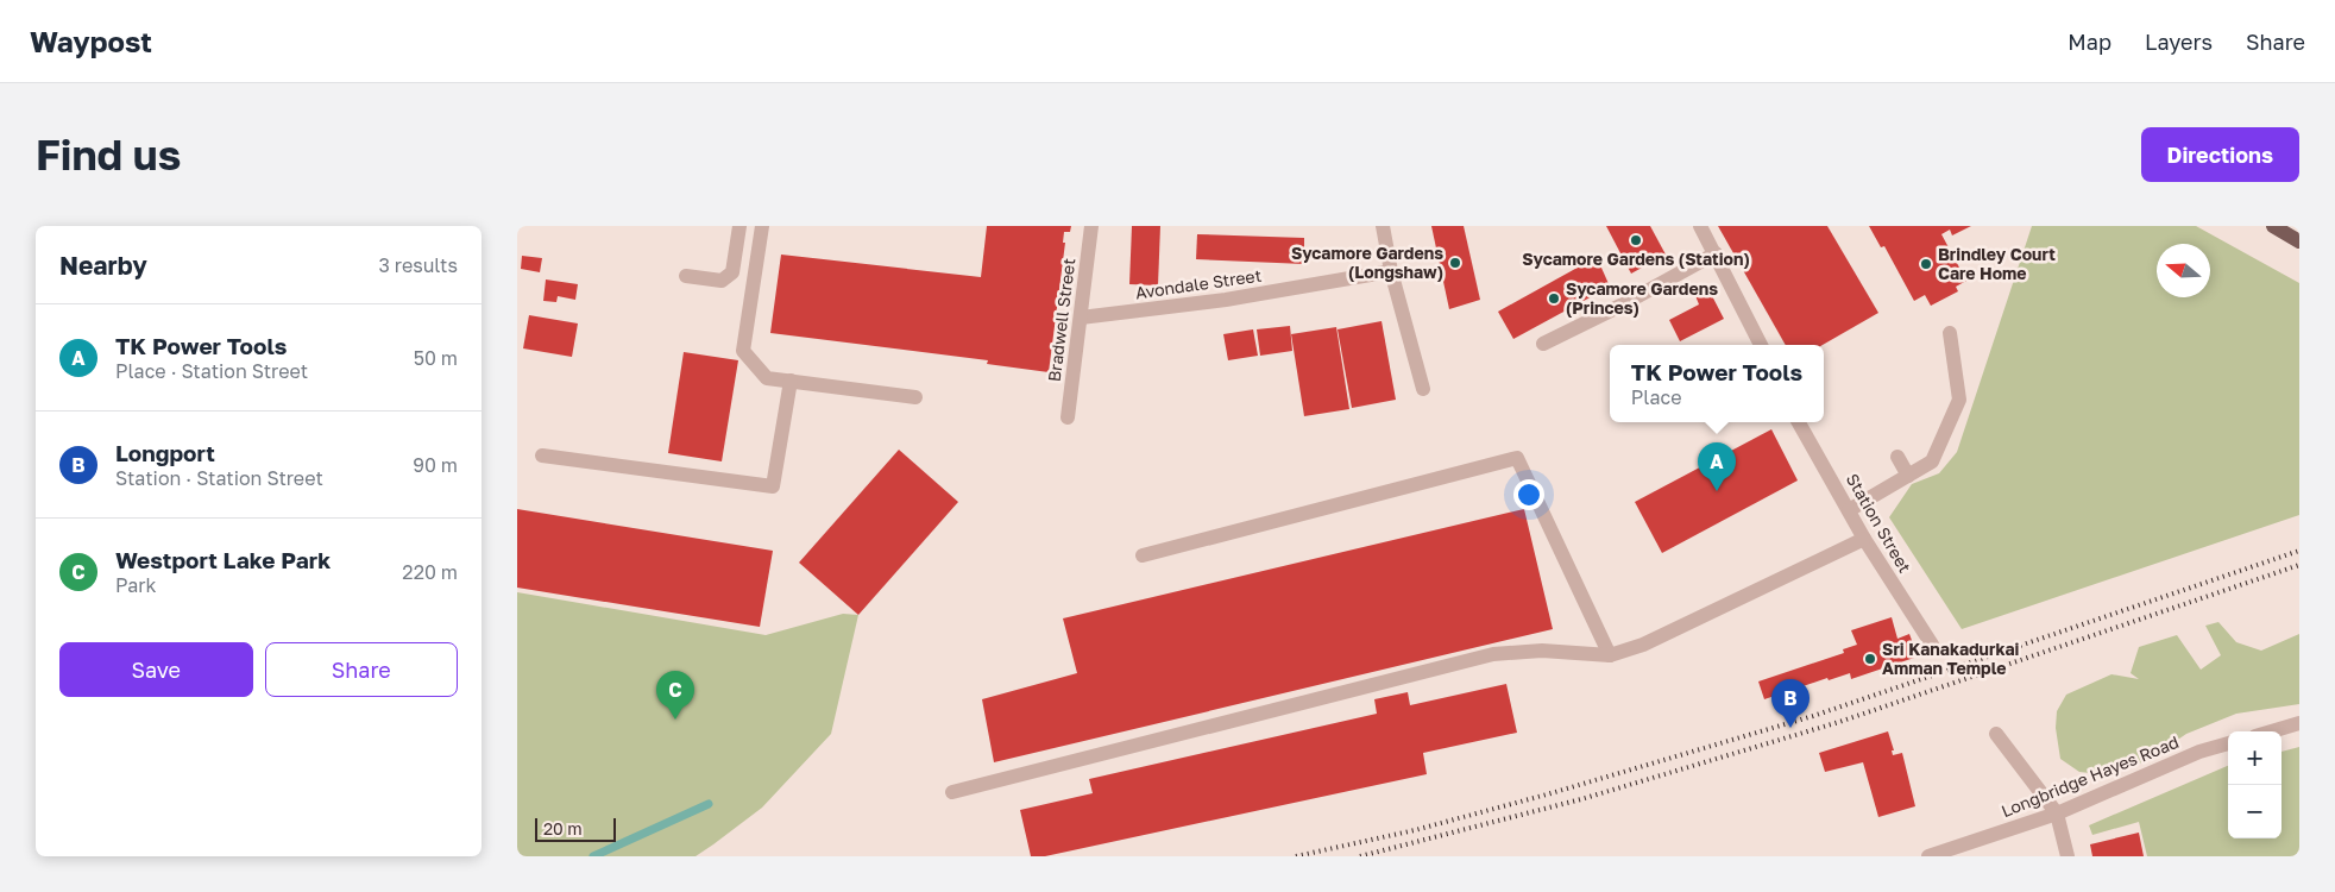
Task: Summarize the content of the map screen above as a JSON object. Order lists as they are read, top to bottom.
{
  "streets": {
    "street": [
      "Avondale Street",
      "Bradwell Street",
      "Station Street",
      "Longbridge Hayes Road"
    ]
  },
  "crossings": [
    ["Avondale Street", "Bradwell Street"]
  ],
  "places": [
    "Sycamore Gardens (Station)",
    "Sycamore Gardens (Longshaw)",
    "Brindley Court Care Home",
    "Sycamore Gardens (Princes)",
    "Sri Kanakadurkai Amman Temple"
  ],
  "scale_bar": "20 m",
  "north": "left",
  "page": {
    "header": "Waypost",
    "nav": ["Map", "Layers", "Share"],
    "buttons": [
      "Directions",
      ["Save", "Share"]
    ],
    "title": "Find us",
    "heading": ["Nearby", "3 results"],
    "list": [
      {
        "mark": "A",
        "name": "TK Power Tools",
        "note": "Place · Station Street",
        "value": "50 m"
      },
      {
        "mark": "B",
        "name": "Longport",
        "note": "Station · Station Street",
        "value": "90 m"
      },
      {
        "mark": "C",
        "name": "Westport Lake Park",
        "note": "Park",
        "value": "220 m"
      }
    ],
    "popup": ["TK Power Tools", "Place"],
    "pins": ["A", "C", "B"],
    "map_buttons": ["+", "−"],
    "scale": "20 m"
  }
}
